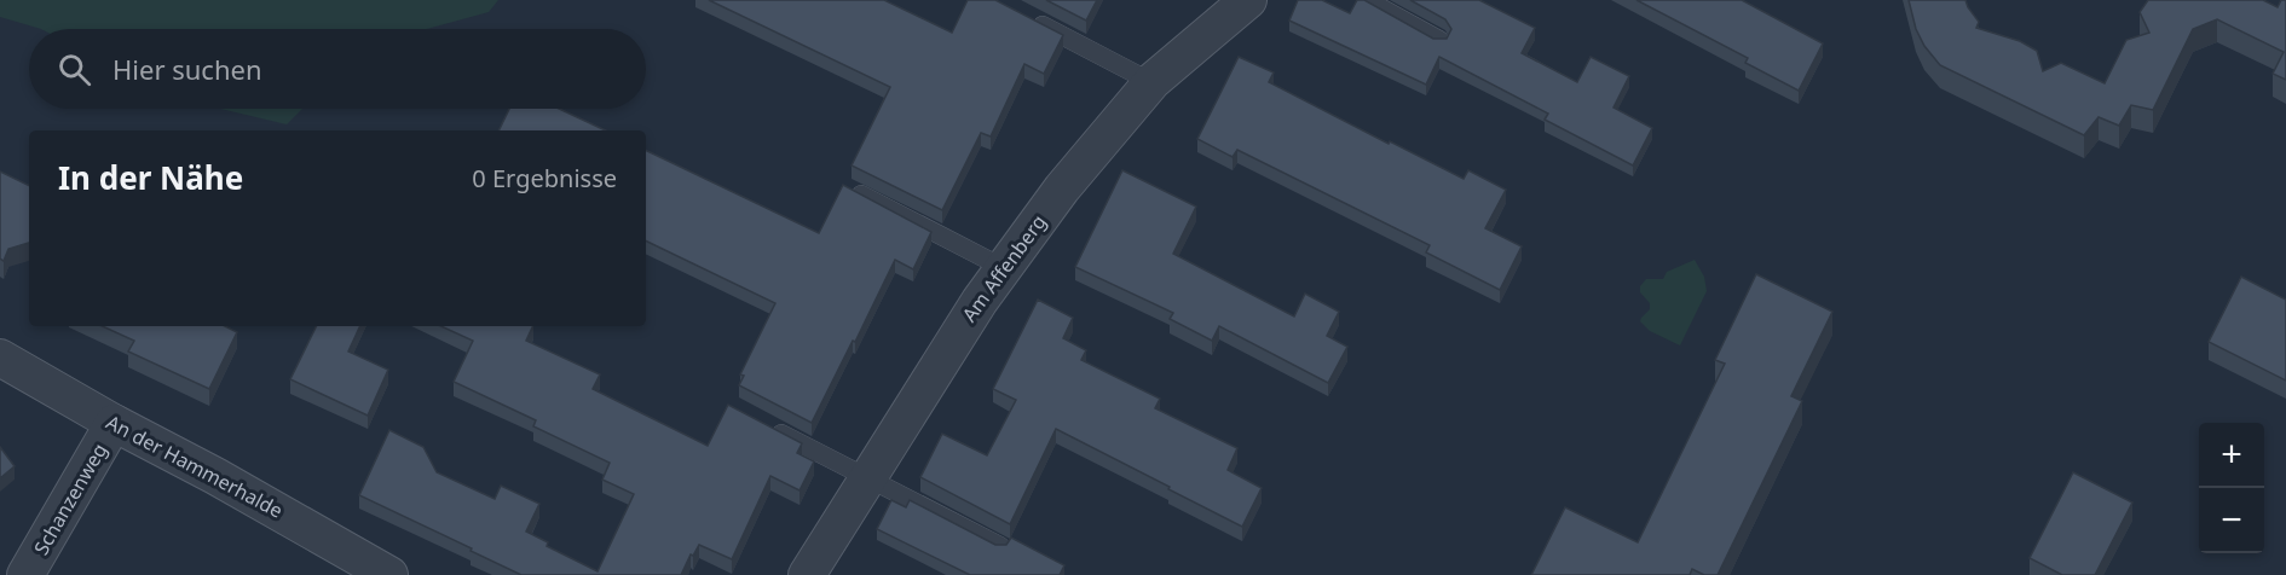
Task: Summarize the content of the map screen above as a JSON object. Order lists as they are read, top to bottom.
{
  "streets": {
    "street": ["Am Affenberg", "An der Hammerhalde", "Schanzenweg"]
  },
  "crossings": [
    ["An der Hammerhalde", "Schanzenweg"]
  ],
  "page": {
    "search": "Hier suchen",
    "heading": ["In der Nähe", "0 Ergebnisse"],
    "map_buttons": ["+", "−"]
  }
}
